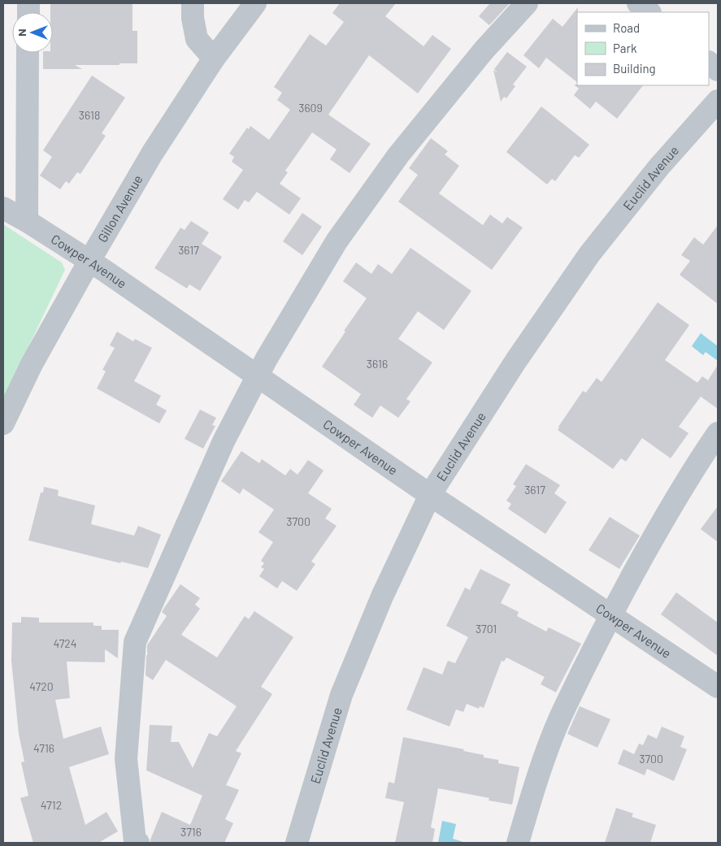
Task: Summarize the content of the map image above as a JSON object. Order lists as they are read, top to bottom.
{
  "streets": {
    "street": ["Euclid Avenue", "Gillon Avenue", "Cowper Avenue"]
  },
  "crossings": [
    ["Euclid Avenue", "Cowper Avenue"],
    ["Gillon Avenue", "Cowper Avenue"]
  ],
  "house_numbers": [
    "3609",
    "3618",
    "3617",
    "3616",
    "3617",
    "3700",
    "3701",
    "4724",
    "4720",
    "4716",
    "3700",
    "4712",
    "3716"
  ],
  "legend": ["Road", "Park", "Building"],
  "north": "left"
}
